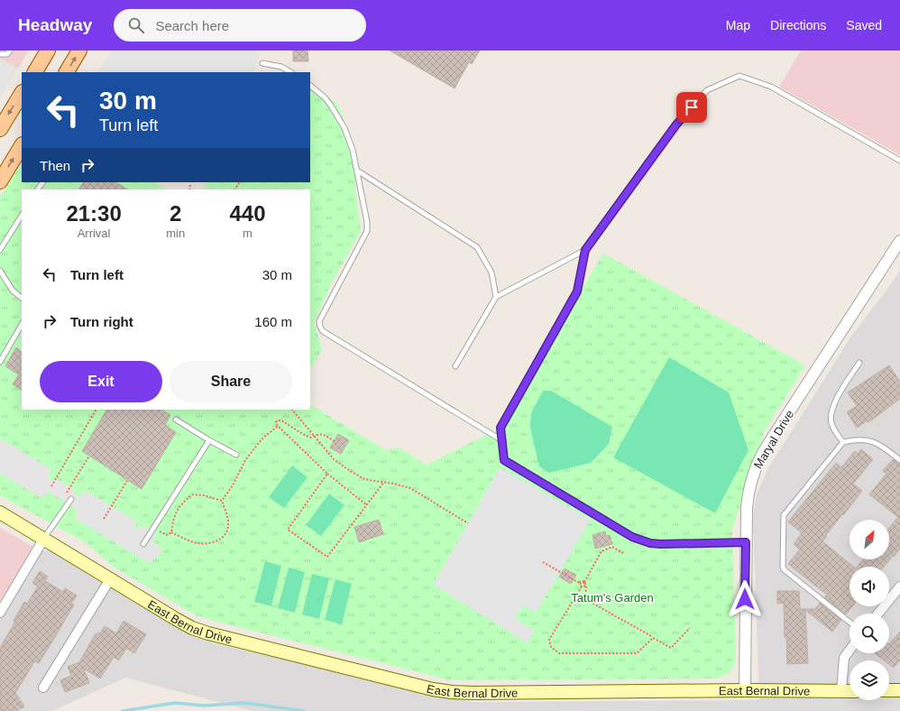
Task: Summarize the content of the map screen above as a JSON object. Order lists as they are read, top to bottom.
{
  "streets": {
    "main road": ["East Bernal Drive"],
    "street": ["Maryal Drive"]
  },
  "crossings": [
    ["Maryal Drive", "East Bernal Drive"]
  ],
  "parks": ["Tatum's Garden"],
  "north": "top right",
  "page": {
    "header": "Headway",
    "search": "Search here",
    "nav": ["Map", "Directions", "Saved"],
    "turn": ["30 m", "Turn left"],
    "then": "Then",
    "eta": [
      "21:30",
      "Arrival",
      "2",
      "min",
      "440",
      "m"
    ],
    "list": [
      {
        "name": "Turn left",
        "value": "30 m"
      },
      {
        "name": "Turn right",
        "value": "160 m"
      }
    ],
    "buttons": ["Exit", "Share"]
  }
}
